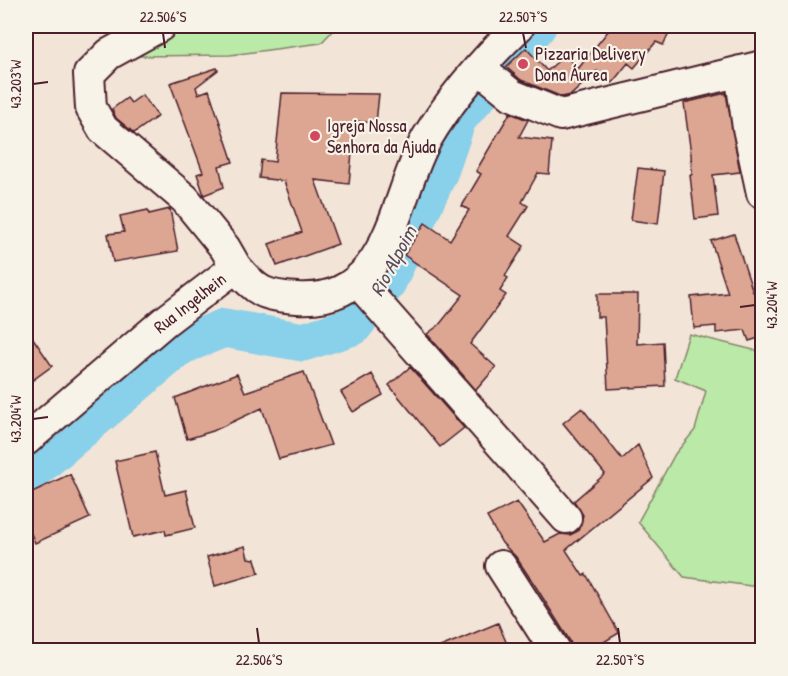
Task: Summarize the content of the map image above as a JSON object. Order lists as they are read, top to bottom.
{
  "streets": {
    "street": ["Rua Ingelhein"]
  },
  "water": ["Rio Alpoim"],
  "places": ["Pizzaria Delivery Dona Áurea", "Igreja Nossa Senhora da Ajuda"],
  "coordinates": [
    "22.506°S",
    "22.507°S",
    "43.203°W",
    "43.204°W"
  ]
}
